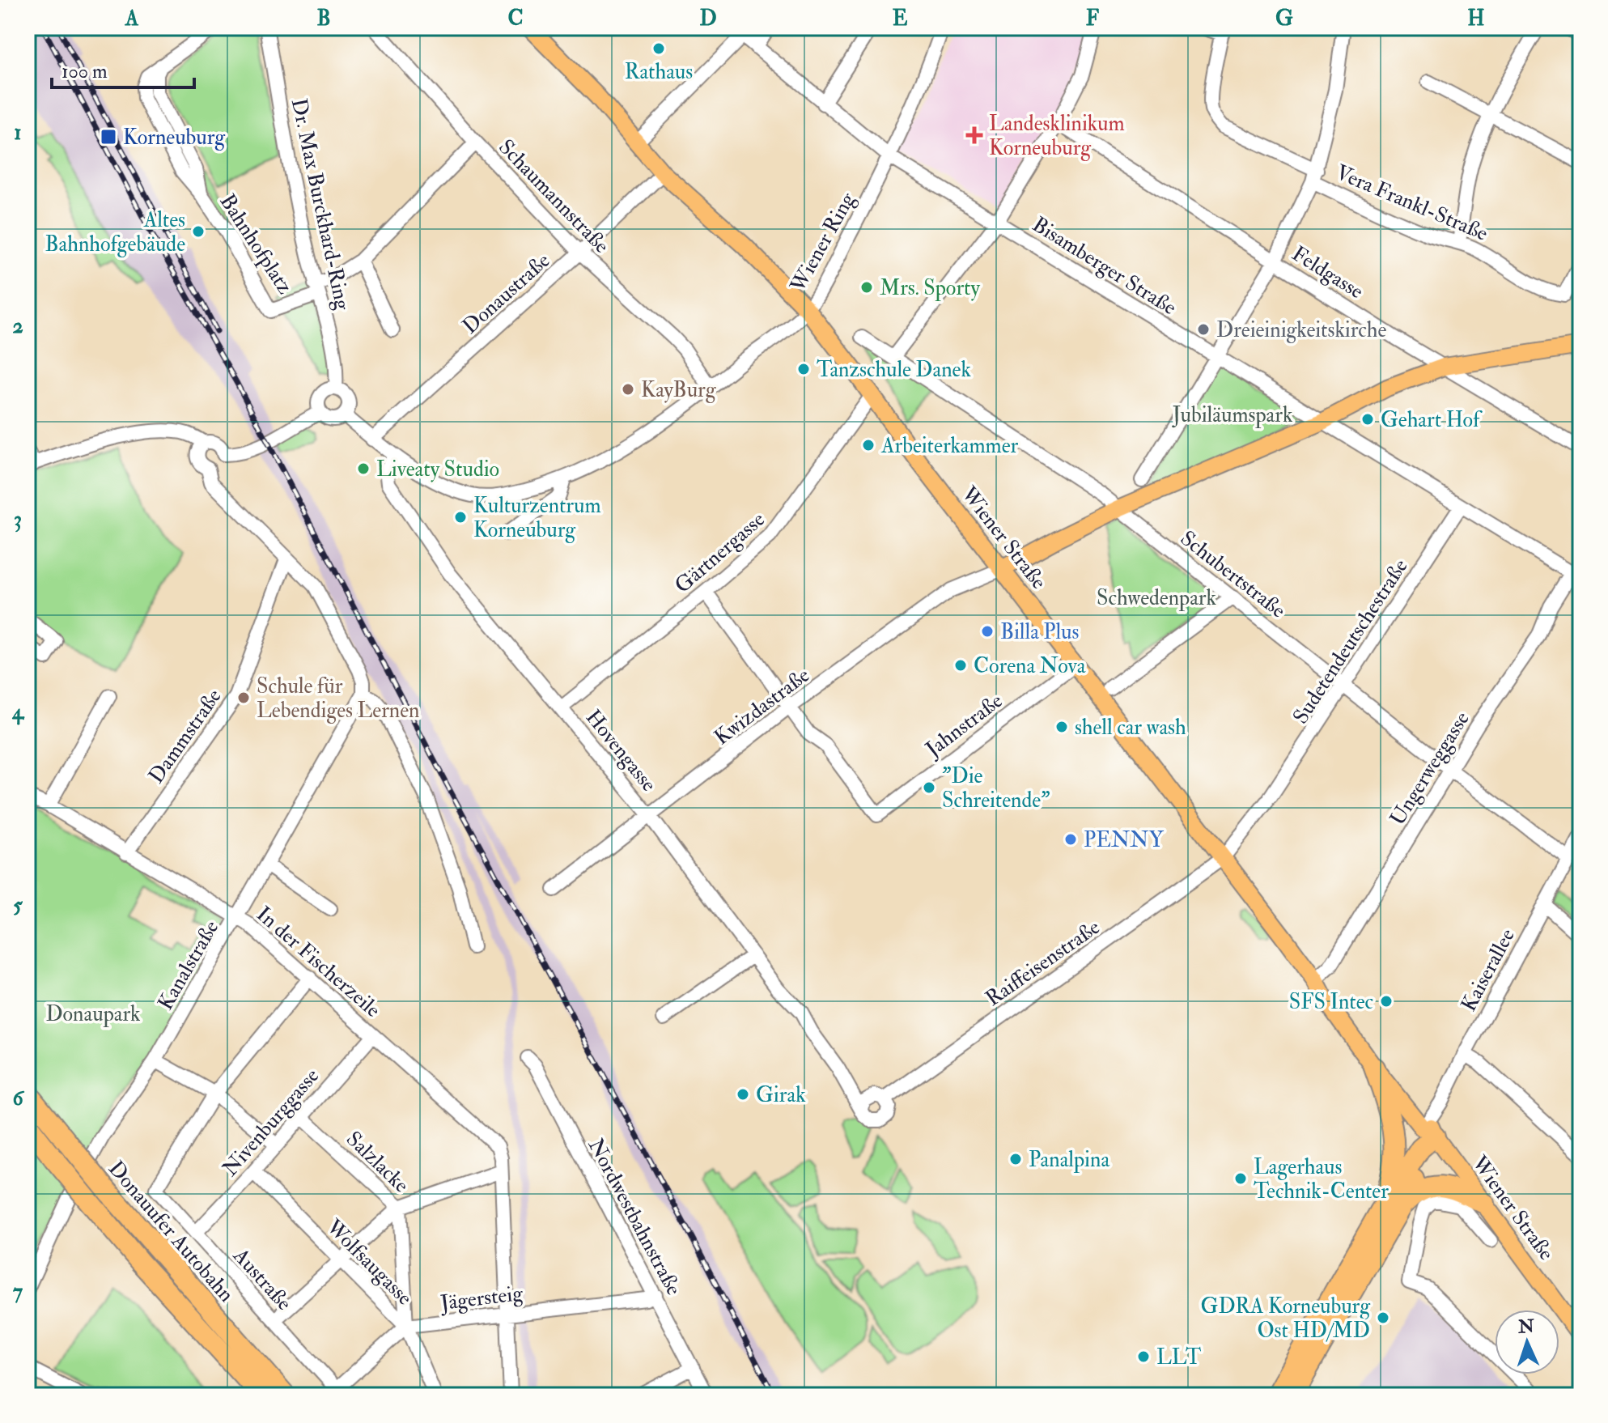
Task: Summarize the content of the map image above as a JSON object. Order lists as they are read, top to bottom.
{
  "streets": {
    "highway": ["Donauufer Autobahn"],
    "main road": ["Wiener Straße"],
    "street": [
      "Schaumannstraße",
      "Vera Frankl-Straße",
      "Dr. Max Burckhard-Ring",
      "Wiener Ring",
      "Bahnhofplatz",
      "Bisamberger Straße",
      "Feldgasse",
      "Donaustraße",
      "Gärtnergasse",
      "Schubertstraße",
      "Sudetendeutschestraße",
      "Kwizdastraße",
      "Jahnstraße",
      "Dammstraße",
      "Hovengasse",
      "Ungerweggasse",
      "In der Fischerzeile",
      "Raiffeisenstraße",
      "Kanalstraße",
      "Kaiserallee",
      "Nivenburggasse",
      "Salzlacke",
      "Nordwestbahnstraße",
      "Wolfsaugasse",
      "Austraße",
      "Jägersteig"
    ]
  },
  "crossings": [
    ["Schaumannstraße", "Wiener Ring"],
    ["Schaumannstraße", "Donaustraße"],
    ["Dr. Max Burckhard-Ring", "Bahnhofplatz"],
    ["Wiener Ring", "Bisamberger Straße"],
    ["Wiener Ring", "Wiener Straße"],
    ["Bisamberger Straße", "Sudetendeutschestraße"],
    ["Bisamberger Straße", "Ungerweggasse"],
    ["Donaustraße", "Wiener Straße"],
    ["Wiener Straße", "Gärtnergasse"],
    ["Wiener Straße", "Sudetendeutschestraße"],
    ["Wiener Straße", "Kwizdastraße"],
    ["Wiener Straße", "Jahnstraße"],
    ["Wiener Straße", "Ungerweggasse"],
    ["Wiener Straße", "Raiffeisenstraße"],
    ["Wiener Straße", "Kaiserallee"],
    ["Gärtnergasse", "Hovengasse"],
    ["Schubertstraße", "Sudetendeutschestraße"],
    ["Schubertstraße", "Ungerweggasse"],
    ["Schubertstraße", "Kaiserallee"],
    ["Sudetendeutschestraße", "Raiffeisenstraße"],
    ["Kwizdastraße", "Jahnstraße"],
    ["Kwizdastraße", "Hovengasse"],
    ["Dammstraße", "In der Fischerzeile"],
    ["Hovengasse", "Raiffeisenstraße"],
    ["In der Fischerzeile", "Kanalstraße"],
    ["In der Fischerzeile", "Nivenburggasse"],
    ["Nivenburggasse", "Salzlacke"],
    ["Nivenburggasse", "Wolfsaugasse"],
    ["Nivenburggasse", "Austraße"],
    ["Salzlacke", "Wolfsaugasse"],
    ["Salzlacke", "Jägersteig"],
    ["Nordwestbahnstraße", "Jägersteig"],
    ["Wolfsaugasse", "Jägersteig"]
  ],
  "parks": ["Jubiläumspark", "Schwedenpark", "Donaupark"],
  "places": {
    "other": [
      "Rathaus",
      "Altes Bahnhofgebäude",
      "Mrs. Sporty",
      "Dreieinigkeitskirche",
      "Tanzschule Danek",
      "KayBurg",
      "Gehart Hof",
      "Arbeiterkammer",
      "Liveaty Studio",
      "Kulturzentrum Korneuburg",
      "Billa Plus",
      "Corena Nova",
      "Schule für Lebendiges Lernen",
      "shell car wash",
      "\"Die Schreitende\"",
      "PENNY",
      "SFS Intec",
      "Girak",
      "Panalpina",
      "Lagerhaus Technik-Center",
      "GDRA Korneuburg Ost HD/MD",
      "LLT"
    ],
    "health": ["Landesklinikum Korneuburg"],
    "transit": ["Korneuburg"]
  },
  "scale_bar": "100 m",
  "north": "top",
  "grid": {
    "columns": [
      "A",
      "B",
      "C",
      "D",
      "E",
      "F",
      "G",
      "H"
    ],
    "rows": [
      "1",
      "2",
      "3",
      "4",
      "5",
      "6",
      "7"
    ]
  }
}
